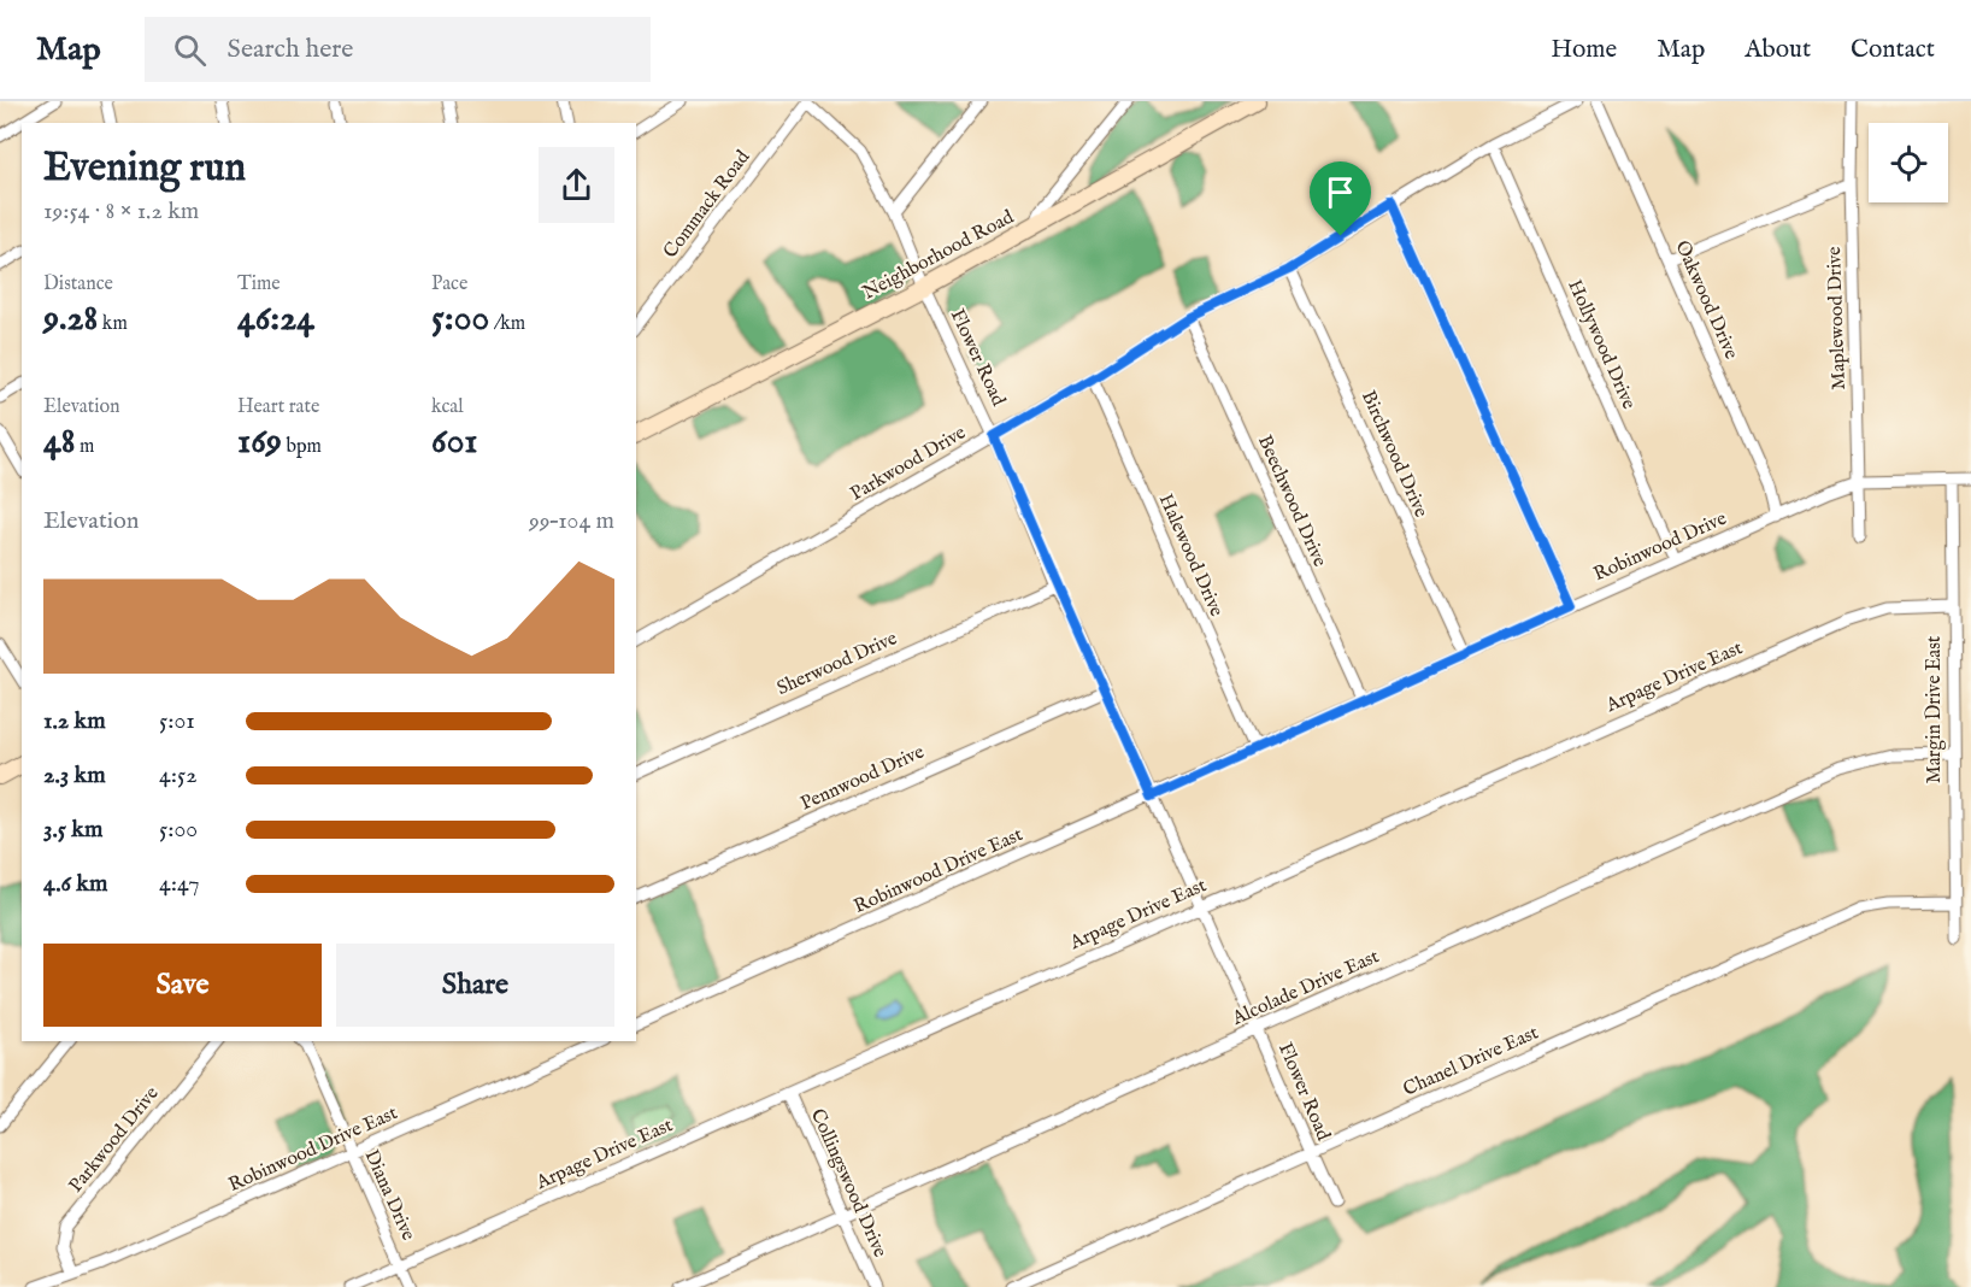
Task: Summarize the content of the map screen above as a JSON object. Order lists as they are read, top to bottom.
{
  "streets": {
    "main road": ["Neighborhood Road"],
    "street": [
      "Commack Road",
      "Oakwood Drive",
      "Maplewood Drive",
      "Hollywood Drive",
      "Flower Road",
      "Birchwood Drive",
      "Parkwood Drive",
      "Beechwood Drive",
      "Robinwood Drive",
      "Halewood Drive",
      "Sherwood Drive",
      "Arpage Drive East",
      "Margin Drive East",
      "Pennwood Drive",
      "Robinwood Drive East",
      "Alcolade Drive East",
      "Chanel Drive East",
      "Collingswood Drive",
      "Diana Drive"
    ]
  },
  "crossings": [
    ["Commack Road", "Flower Road"],
    ["Neighborhood Road", "Flower Road"],
    ["Oakwood Drive", "Robinwood Drive"],
    ["Maplewood Drive", "Robinwood Drive"],
    ["Hollywood Drive", "Parkwood Drive"],
    ["Hollywood Drive", "Robinwood Drive"],
    ["Flower Road", "Parkwood Drive"],
    ["Flower Road", "Sherwood Drive"],
    ["Flower Road", "Arpage Drive East"],
    ["Flower Road", "Pennwood Drive"],
    ["Flower Road", "Robinwood Drive East"],
    ["Flower Road", "Alcolade Drive East"],
    ["Flower Road", "Chanel Drive East"],
    ["Birchwood Drive", "Parkwood Drive"],
    ["Birchwood Drive", "Robinwood Drive"],
    ["Parkwood Drive", "Beechwood Drive"],
    ["Parkwood Drive", "Halewood Drive"],
    ["Parkwood Drive", "Robinwood Drive East"],
    ["Beechwood Drive", "Robinwood Drive"],
    ["Robinwood Drive", "Halewood Drive"],
    ["Robinwood Drive", "Margin Drive East"],
    ["Robinwood Drive", "Robinwood Drive East"],
    ["Halewood Drive", "Robinwood Drive East"],
    ["Arpage Drive East", "Margin Drive East"],
    ["Arpage Drive East", "Collingswood Drive"],
    ["Arpage Drive East", "Diana Drive"],
    ["Margin Drive East", "Alcolade Drive East"],
    ["Margin Drive East", "Chanel Drive East"],
    ["Robinwood Drive East", "Diana Drive"],
    ["Alcolade Drive East", "Collingswood Drive"]
  ],
  "page": {
    "header": "Map",
    "search": "Search here",
    "nav": [
      "Home",
      "Map",
      "About",
      "Contact"
    ],
    "heading": ["Evening run", "19:54 · 8 × 1.2 km"],
    "stats": [
      ["Distance", "9.28 km"],
      ["Time", "46:24"],
      ["Pace", "5:00 /km"],
      ["Elevation", "48 m"],
      ["Heart rate", "169 bpm"],
      ["kcal", "601"]
    ],
    "chart": ["Elevation", "99–104 m"],
    "list": [
      {
        "name": "1.2 km",
        "note": "5:01"
      },
      {
        "name": "2.3 km",
        "note": "4:52"
      },
      {
        "name": "3.5 km",
        "note": "5:00"
      },
      {
        "name": "4.6 km",
        "note": "4:47"
      }
    ],
    "buttons": ["Save", "Share"]
  }
}
